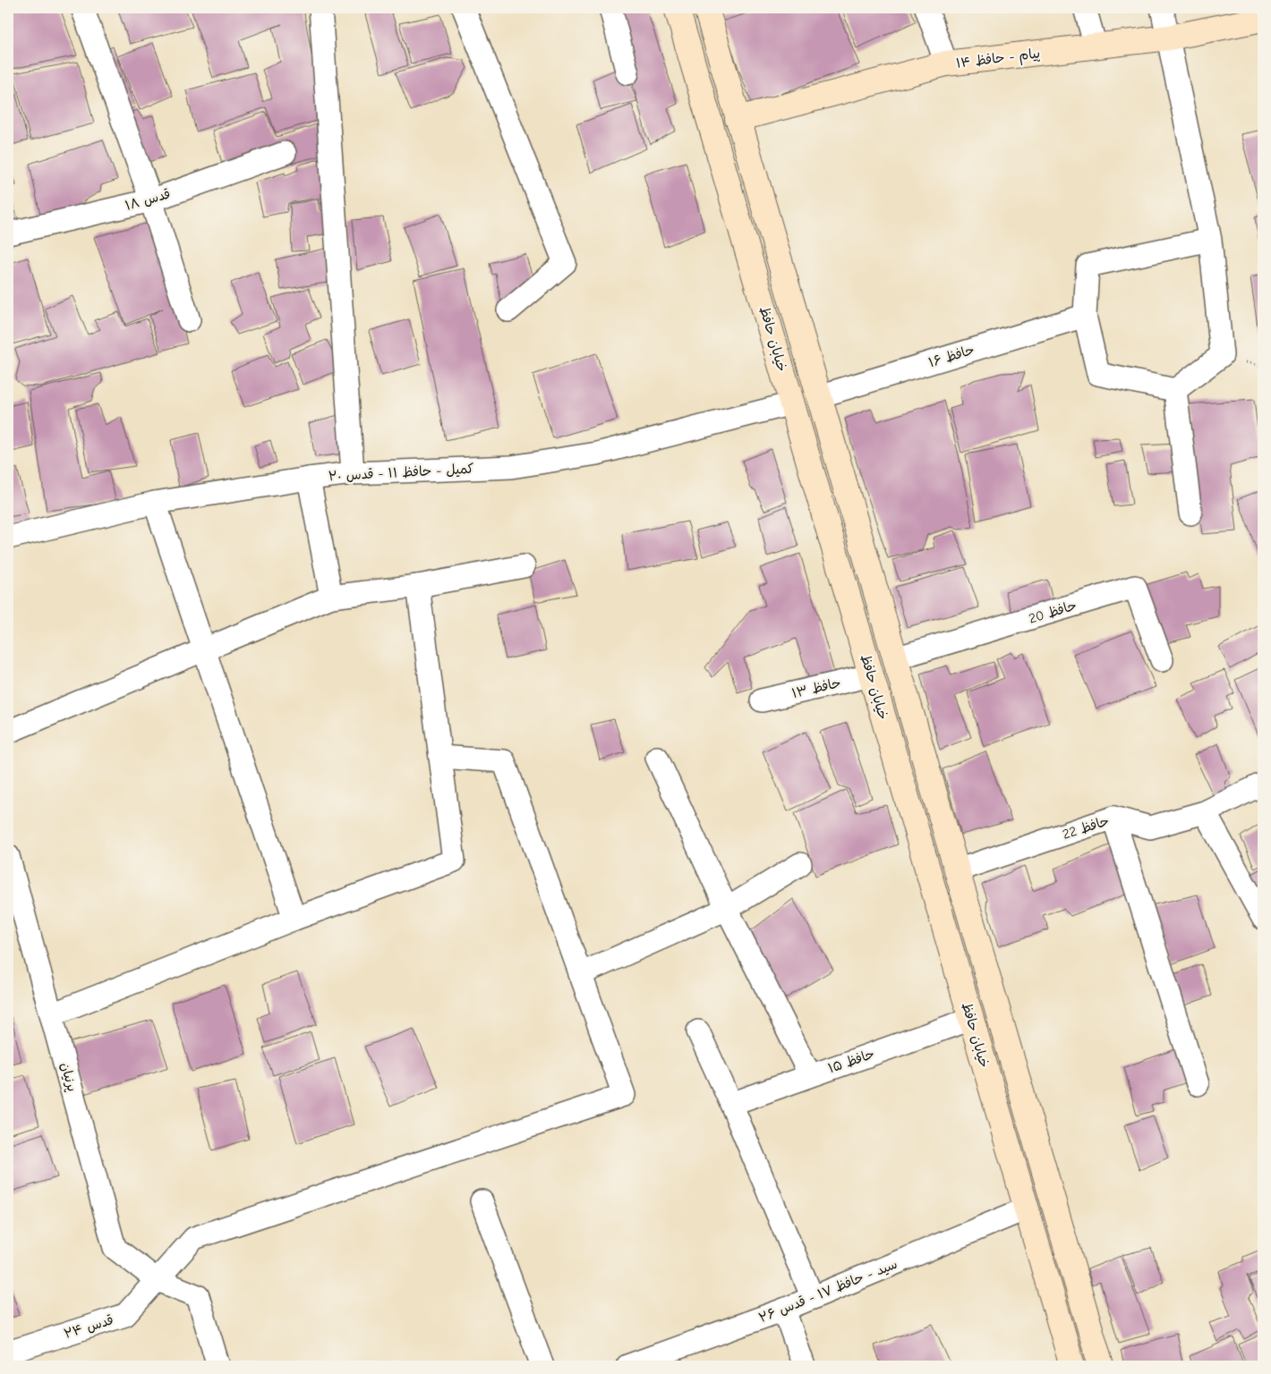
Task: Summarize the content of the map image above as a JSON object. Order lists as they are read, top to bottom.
{
  "streets": {
    "main road": ["پیام - حافظ ۱۴", "خیابان حافظ"],
    "street": [
      "قدس ۱۸",
      "حافظ ۱۶",
      "کمیل - حافظ ۱۱ - قدس ۲۰",
      "حافظ 20",
      "حافظ ۱۳",
      "حافظ 22",
      "حافظ ۱۵",
      "پرنیان",
      "سید - حافظ ۱۷ - قدس ۲۶",
      "قدس ۲۴"
    ]
  },
  "crossings": [
    ["پیام - حافظ ۱۴", "خیابان حافظ"],
    ["خیابان حافظ", "حافظ ۱۶"],
    ["خیابان حافظ", "کمیل - حافظ ۱۱ - قدس ۲۰"],
    ["خیابان حافظ", "حافظ 20"],
    ["خیابان حافظ", "حافظ ۱۳"],
    ["خیابان حافظ", "حافظ 22"],
    ["خیابان حافظ", "حافظ ۱۵"],
    ["خیابان حافظ", "سید - حافظ ۱۷ - قدس ۲۶"],
    ["پرنیان", "قدس ۲۴"]
  ]
}
